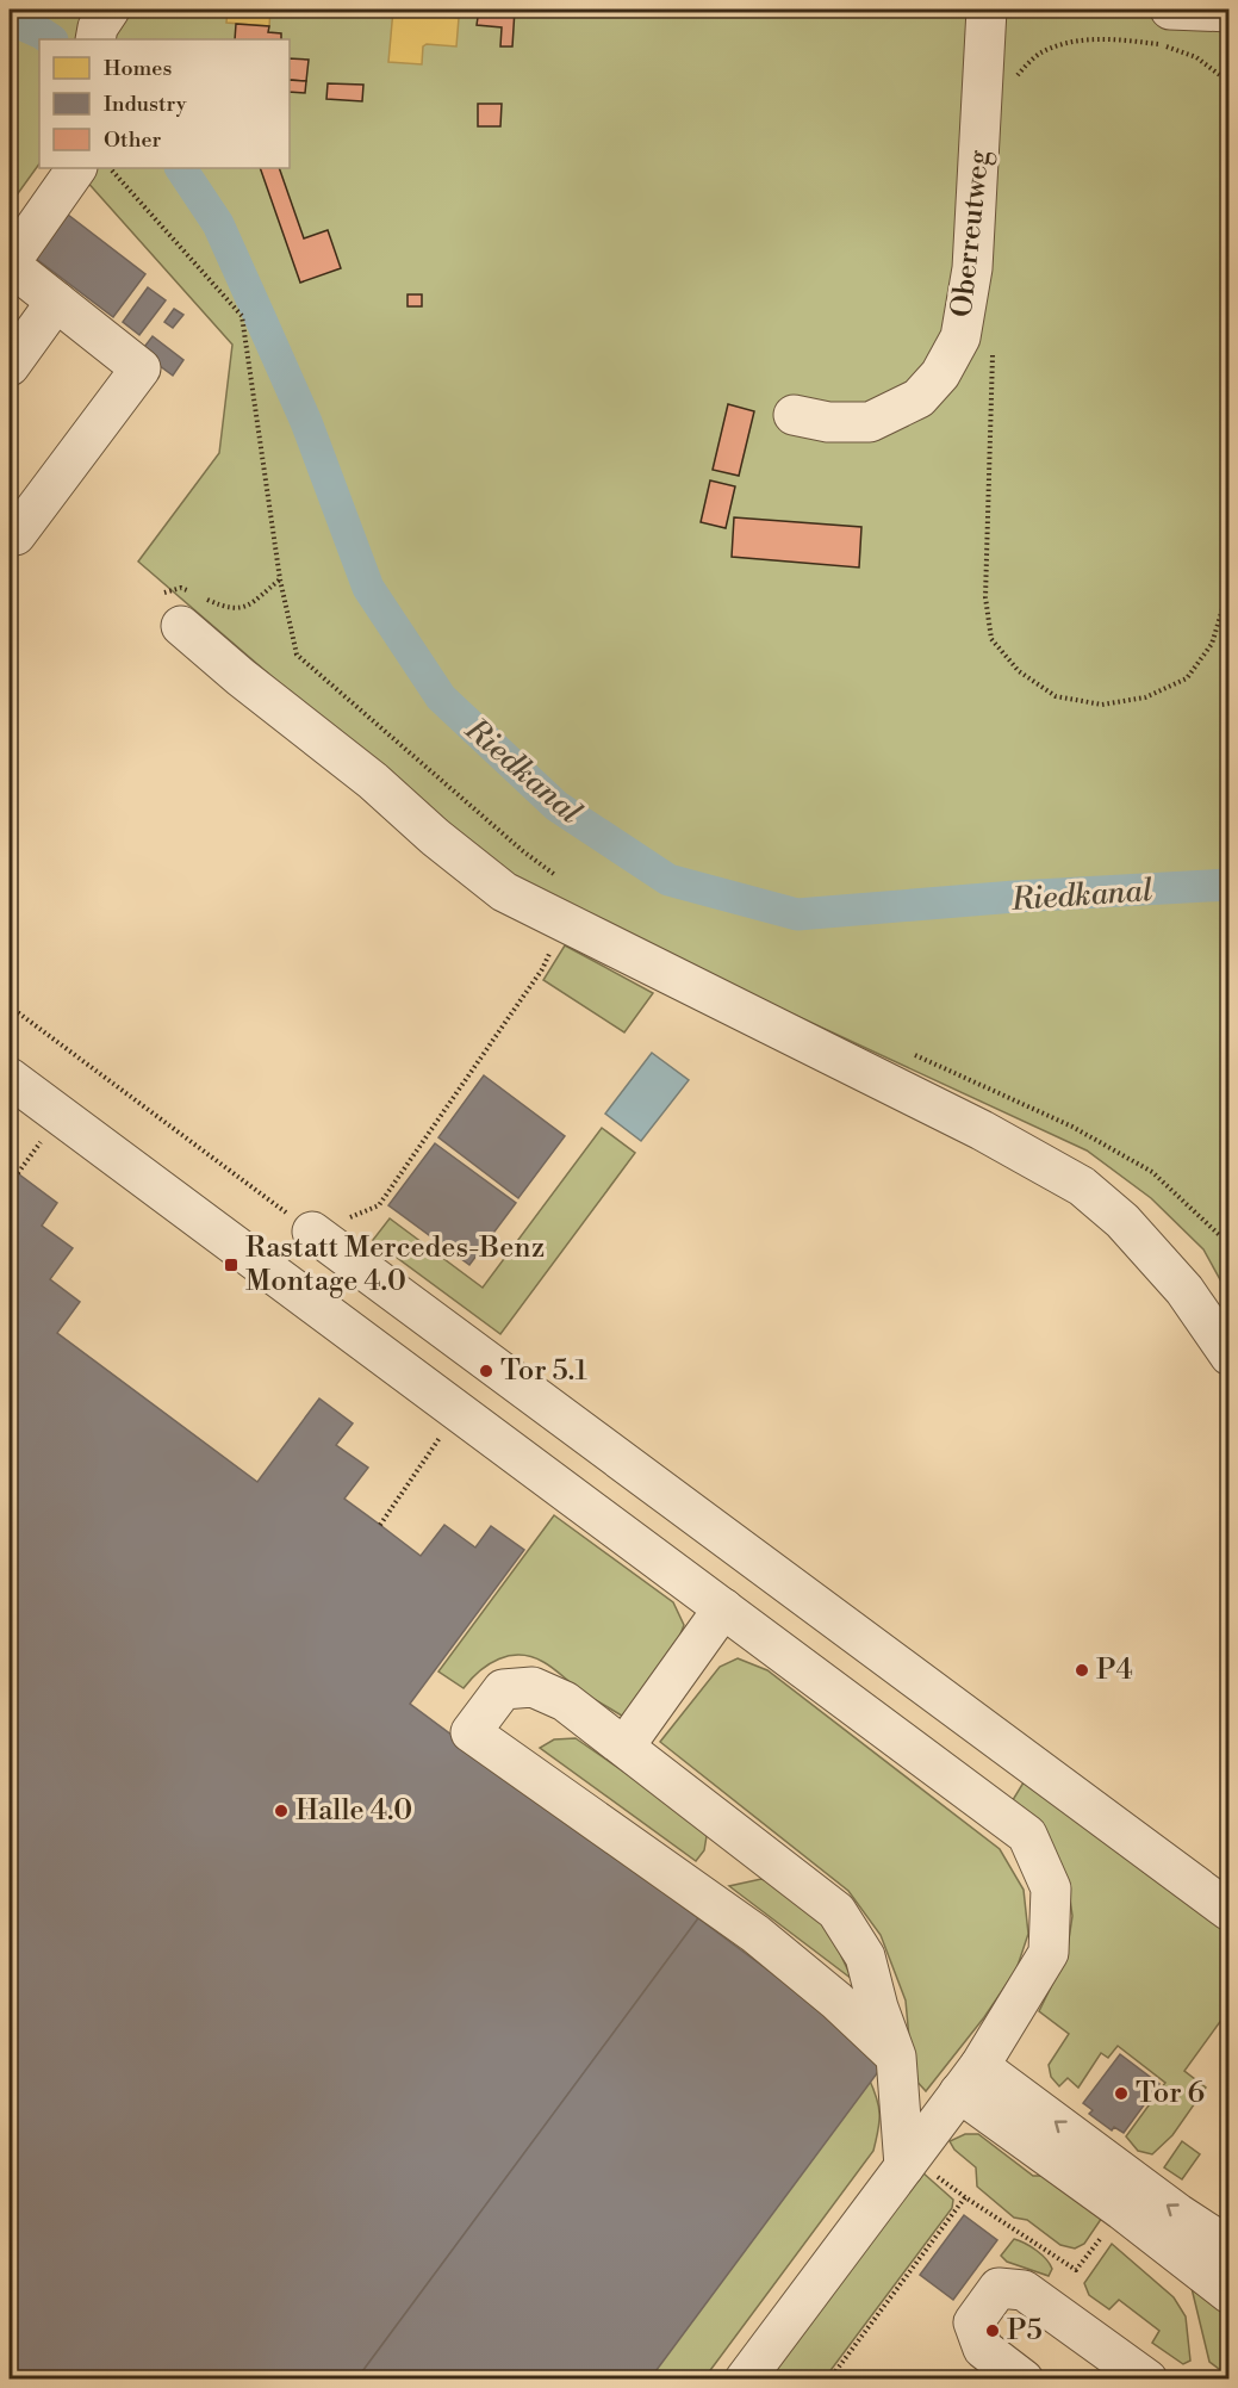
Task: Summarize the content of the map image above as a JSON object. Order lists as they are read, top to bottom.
{
  "streets": {
    "lane": ["Oberreutweg"]
  },
  "water": ["Riedkanal"],
  "places": {
    "transit": ["Rastatt Mercedes-Benz Montage 4.0"],
    "other": [
      "Tor 5.1",
      "P4",
      "Halle 4.0",
      "Tor 6",
      "P5"
    ]
  },
  "legend": ["Homes", "Industry", "Other"]
}
